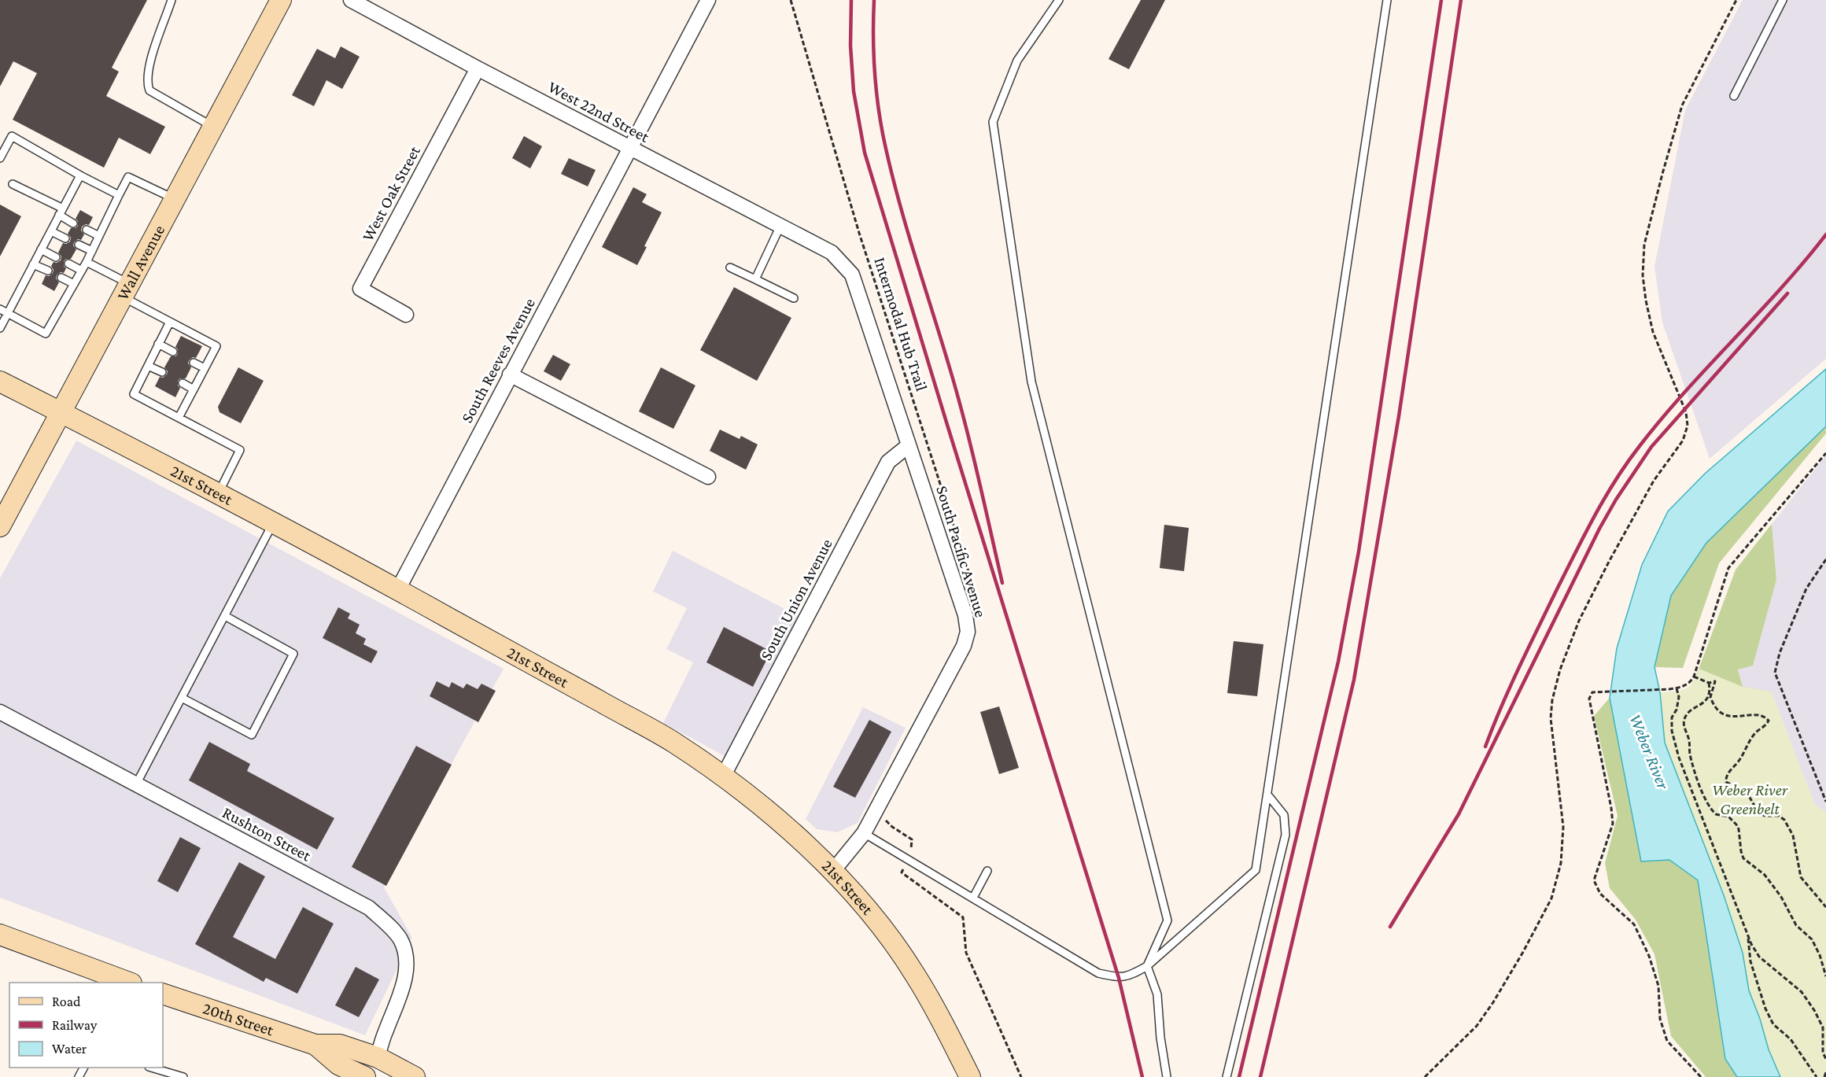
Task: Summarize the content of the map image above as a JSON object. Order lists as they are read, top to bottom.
{
  "streets": {
    "main road": ["Wall Avenue", "21st Street", "20th Street"],
    "street": [
      "West 22nd Street",
      "West Oak Street",
      "South Reeves Avenue",
      "South Pacific Avenue",
      "South Union Avenue",
      "Rushton Street"
    ],
    "path": ["Intermodal Hub Trail"]
  },
  "crossings": [
    ["West 22nd Street", "West Oak Street"],
    ["West 22nd Street", "South Reeves Avenue"],
    ["West 22nd Street", "South Pacific Avenue"],
    ["Wall Avenue", "21st Street"],
    ["South Reeves Avenue", "21st Street"],
    ["21st Street", "South Pacific Avenue"],
    ["21st Street", "South Union Avenue"],
    ["South Pacific Avenue", "South Union Avenue"],
    ["Rushton Street", "20th Street"]
  ],
  "water": ["Weber River"],
  "parks": ["Weber River Greenbelt"],
  "legend": ["Road", "Railway", "Water"]
}
